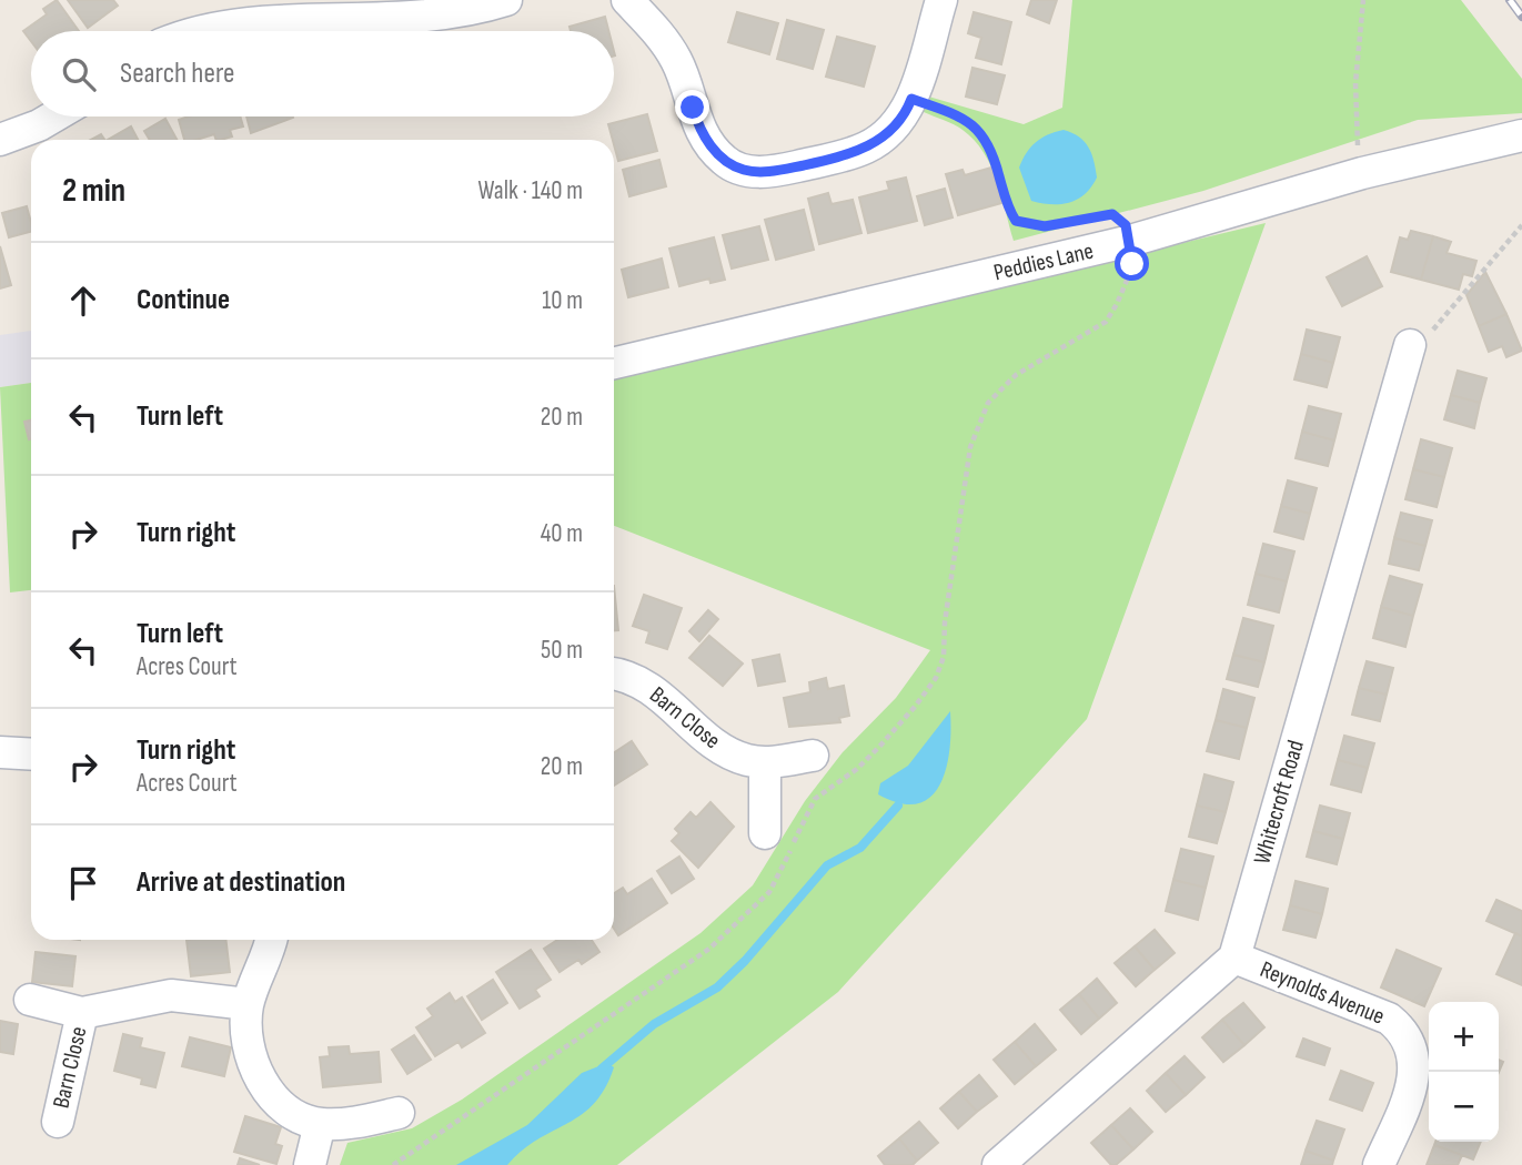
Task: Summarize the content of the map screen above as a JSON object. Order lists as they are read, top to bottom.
{
  "streets": {
    "street": [
      "Peddies Lane",
      "Barn Close",
      "Whitecroft Road",
      "Reynolds Avenue"
    ]
  },
  "crossings": [
    ["Whitecroft Road", "Reynolds Avenue"]
  ],
  "page": {
    "search": "Search here",
    "heading": ["2 min", "Walk · 140 m"],
    "list": [
      ["Continue", "10 m"],
      ["Turn left", "20 m"],
      ["Turn right", "40 m"],
      ["Turn left", "Acres Court", "50 m"],
      ["Turn right", "Acres Court", "20 m"],
      "Arrive at destination"
    ],
    "map_buttons": ["+", "−"]
  }
}
